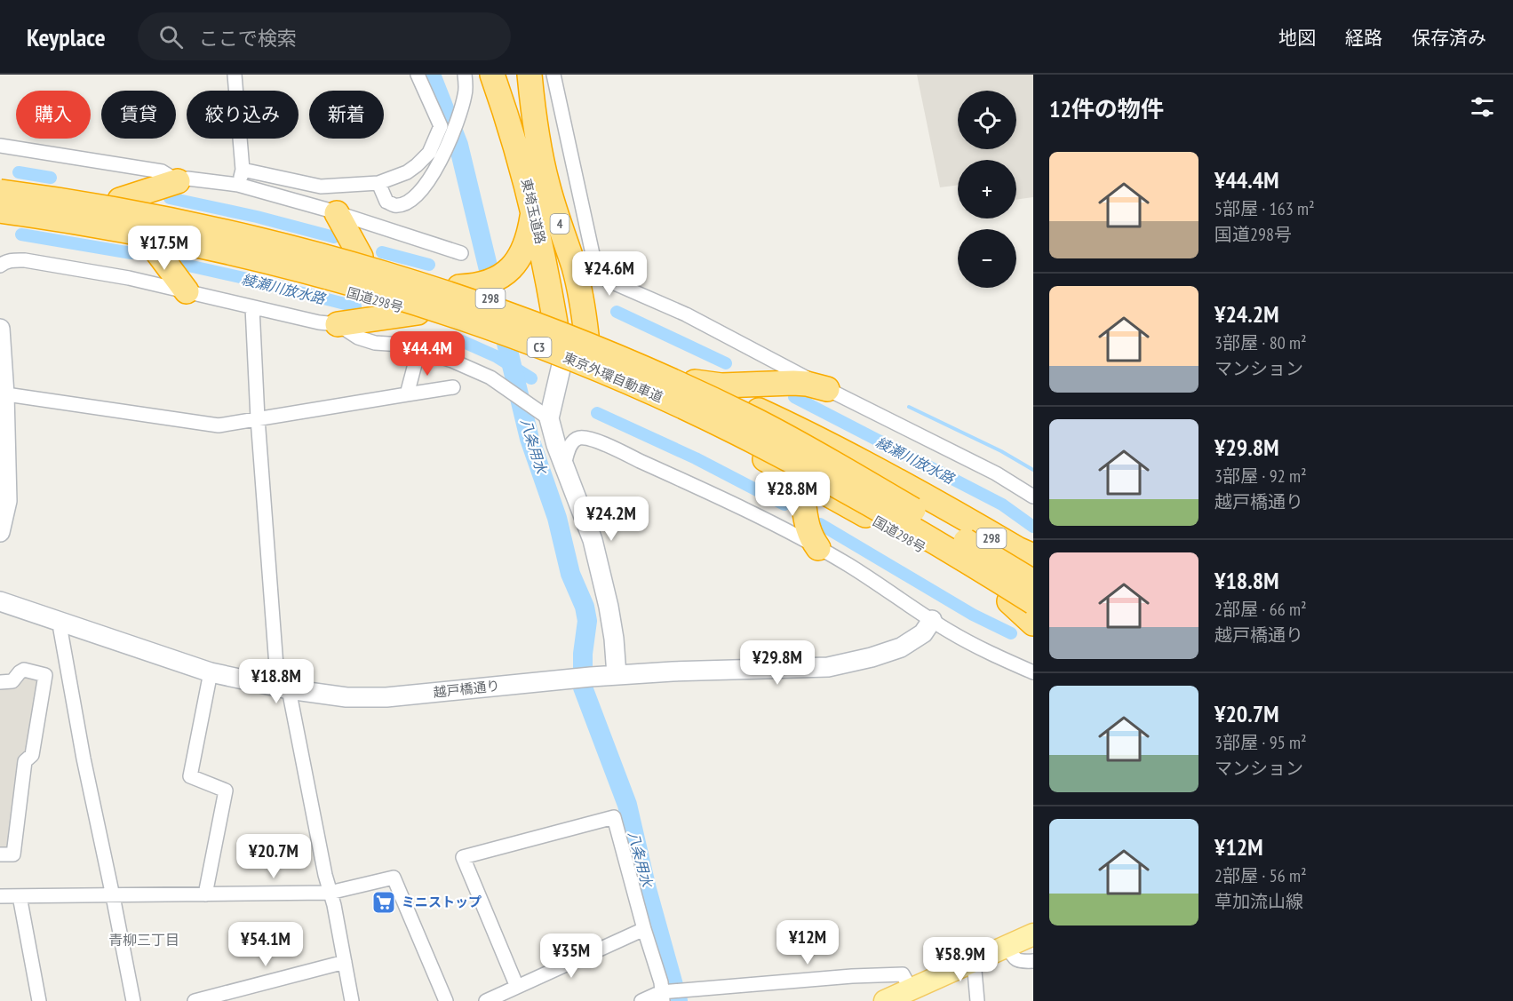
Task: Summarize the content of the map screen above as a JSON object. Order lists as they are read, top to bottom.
{
  "streets": {
    "highway": [
      "東埼玉道路",
      "4",
      "298",
      "国道298号",
      "C3",
      "東京外環自動車道"
    ],
    "street": ["越戸橋通り"]
  },
  "crossings": [
    ["東埼玉道路", "298"],
    ["東埼玉道路", "国道298号"]
  ],
  "districts": ["青柳三丁目"],
  "water": ["綾瀬川放水路", "八条用水"],
  "places": {
    "supermarket": ["ミニストップ"]
  },
  "page": {
    "header": "Keyplace",
    "search": "ここで検索",
    "nav": ["地図", "経路", "保存済み"],
    "heading": "12件の物件",
    "map_buttons": ["+", "−"],
    "chip": [
      "購入",
      "賃貸",
      "絞り込み",
      "新着"
    ],
    "list": [
      {
        "name": "¥44.4M",
        "note": "5部屋 · 163 m² · 国道298号"
      },
      {
        "name": "¥24.2M",
        "note": "3部屋 · 80 m² · マンション"
      },
      {
        "name": "¥29.8M",
        "note": "3部屋 · 92 m² · 越戸橋通り"
      },
      {
        "name": "¥18.8M",
        "note": "2部屋 · 66 m² · 越戸橋通り"
      },
      {
        "name": "¥20.7M",
        "note": "3部屋 · 95 m² · マンション"
      },
      {
        "name": "¥12M",
        "note": "2部屋 · 56 m² · 草加流山線"
      }
    ],
    "price": [
      "¥17.5M",
      "¥24.6M",
      "¥44.4M",
      "¥28.8M",
      "¥24.2M",
      "¥29.8M",
      "¥18.8M",
      "¥20.7M",
      "¥12M",
      "¥54.1M",
      "¥35M",
      "¥58.9M"
    ]
  }
}
